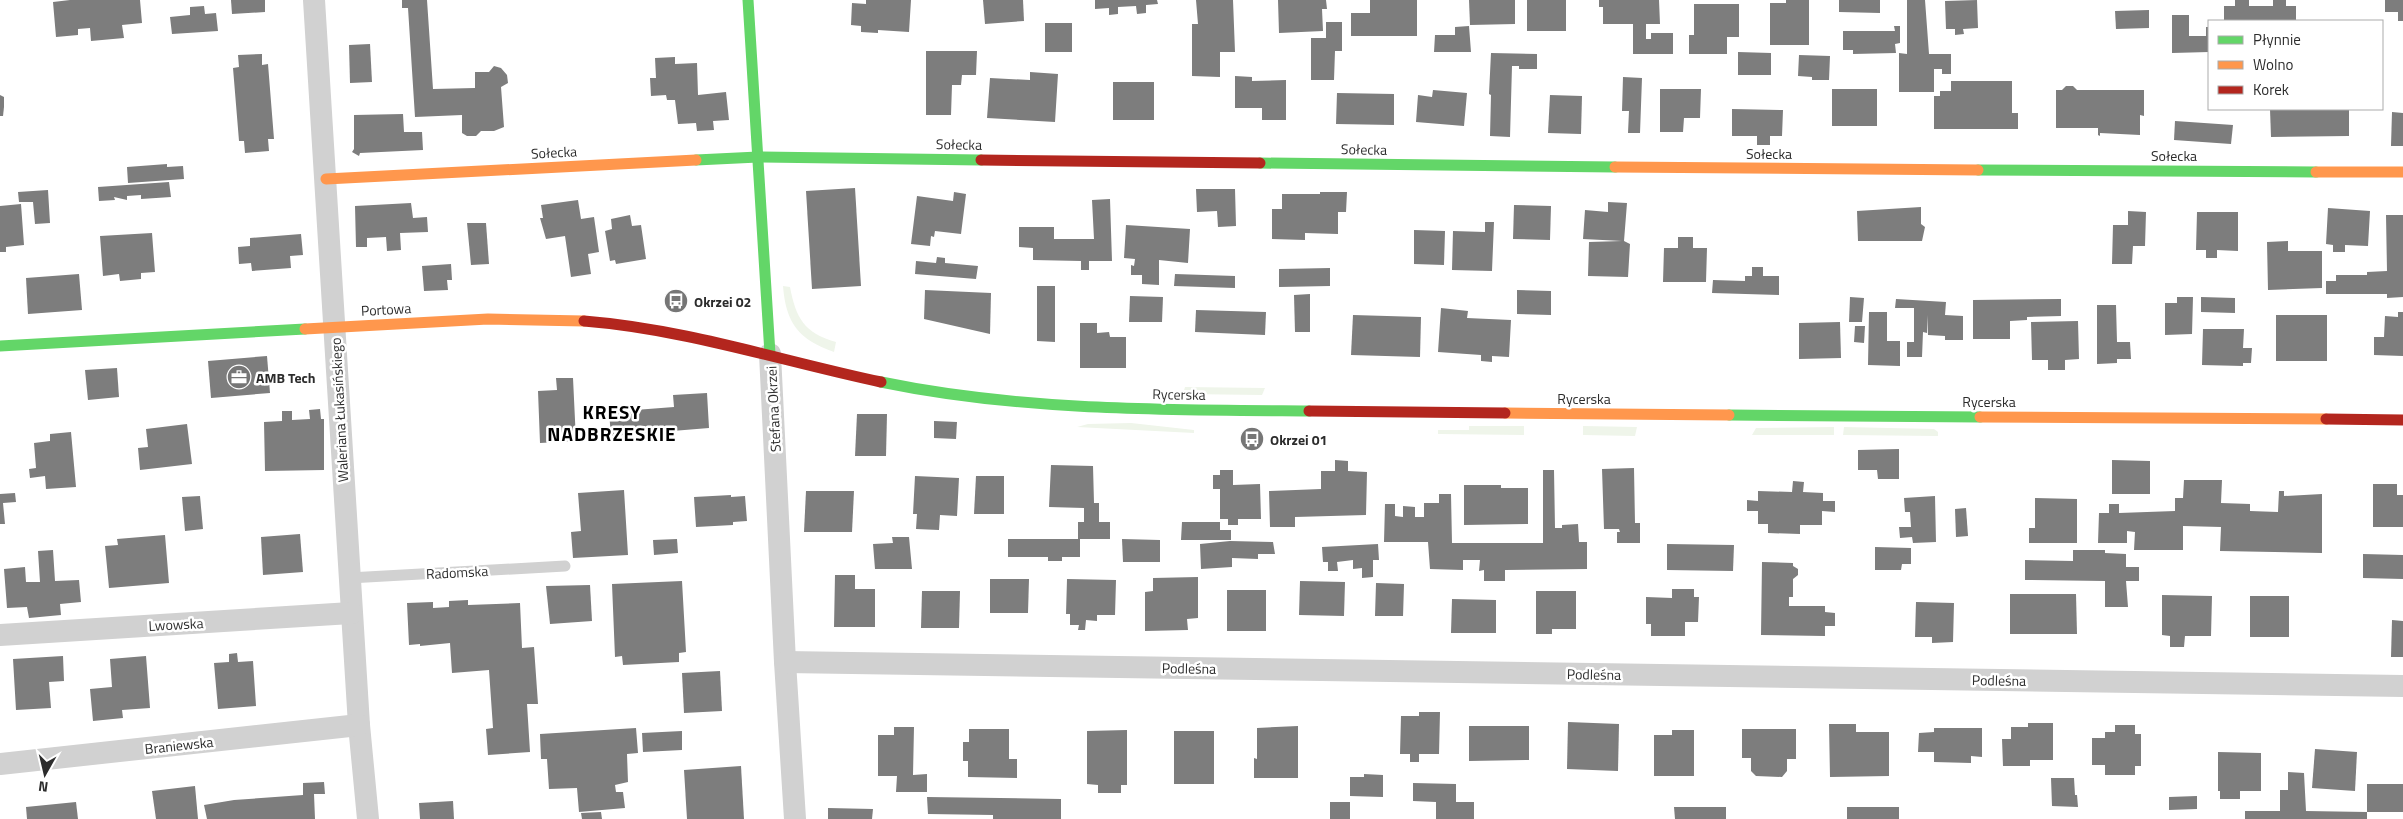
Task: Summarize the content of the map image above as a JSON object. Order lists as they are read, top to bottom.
{
  "streets": {
    "street": [
      "Sołecka",
      "Portowa",
      "Rycerska",
      "Stefana Okrzei",
      "Waleriana Łukasińskiego",
      "Lwowska",
      "Podleśna",
      "Braniewska"
    ],
    "lane": ["Radomska"]
  },
  "crossings": [
    ["Sołecka", "Stefana Okrzei"],
    ["Sołecka", "Waleriana Łukasińskiego"],
    ["Portowa", "Rycerska"],
    ["Portowa", "Stefana Okrzei"],
    ["Portowa", "Waleriana Łukasińskiego"],
    ["Rycerska", "Stefana Okrzei"],
    ["Stefana Okrzei", "Podleśna"],
    ["Waleriana Łukasińskiego", "Radomska"],
    ["Waleriana Łukasińskiego", "Lwowska"],
    ["Waleriana Łukasińskiego", "Braniewska"]
  ],
  "districts": ["KRESY NADBRZESKIE"],
  "places": {
    "bus stop": ["Okrzei 02", "Okrzei 01"],
    "office": ["AMB Tech"]
  },
  "legend": ["Płynnie", "Wolno", "Korek"],
  "north": "bottom"
}
